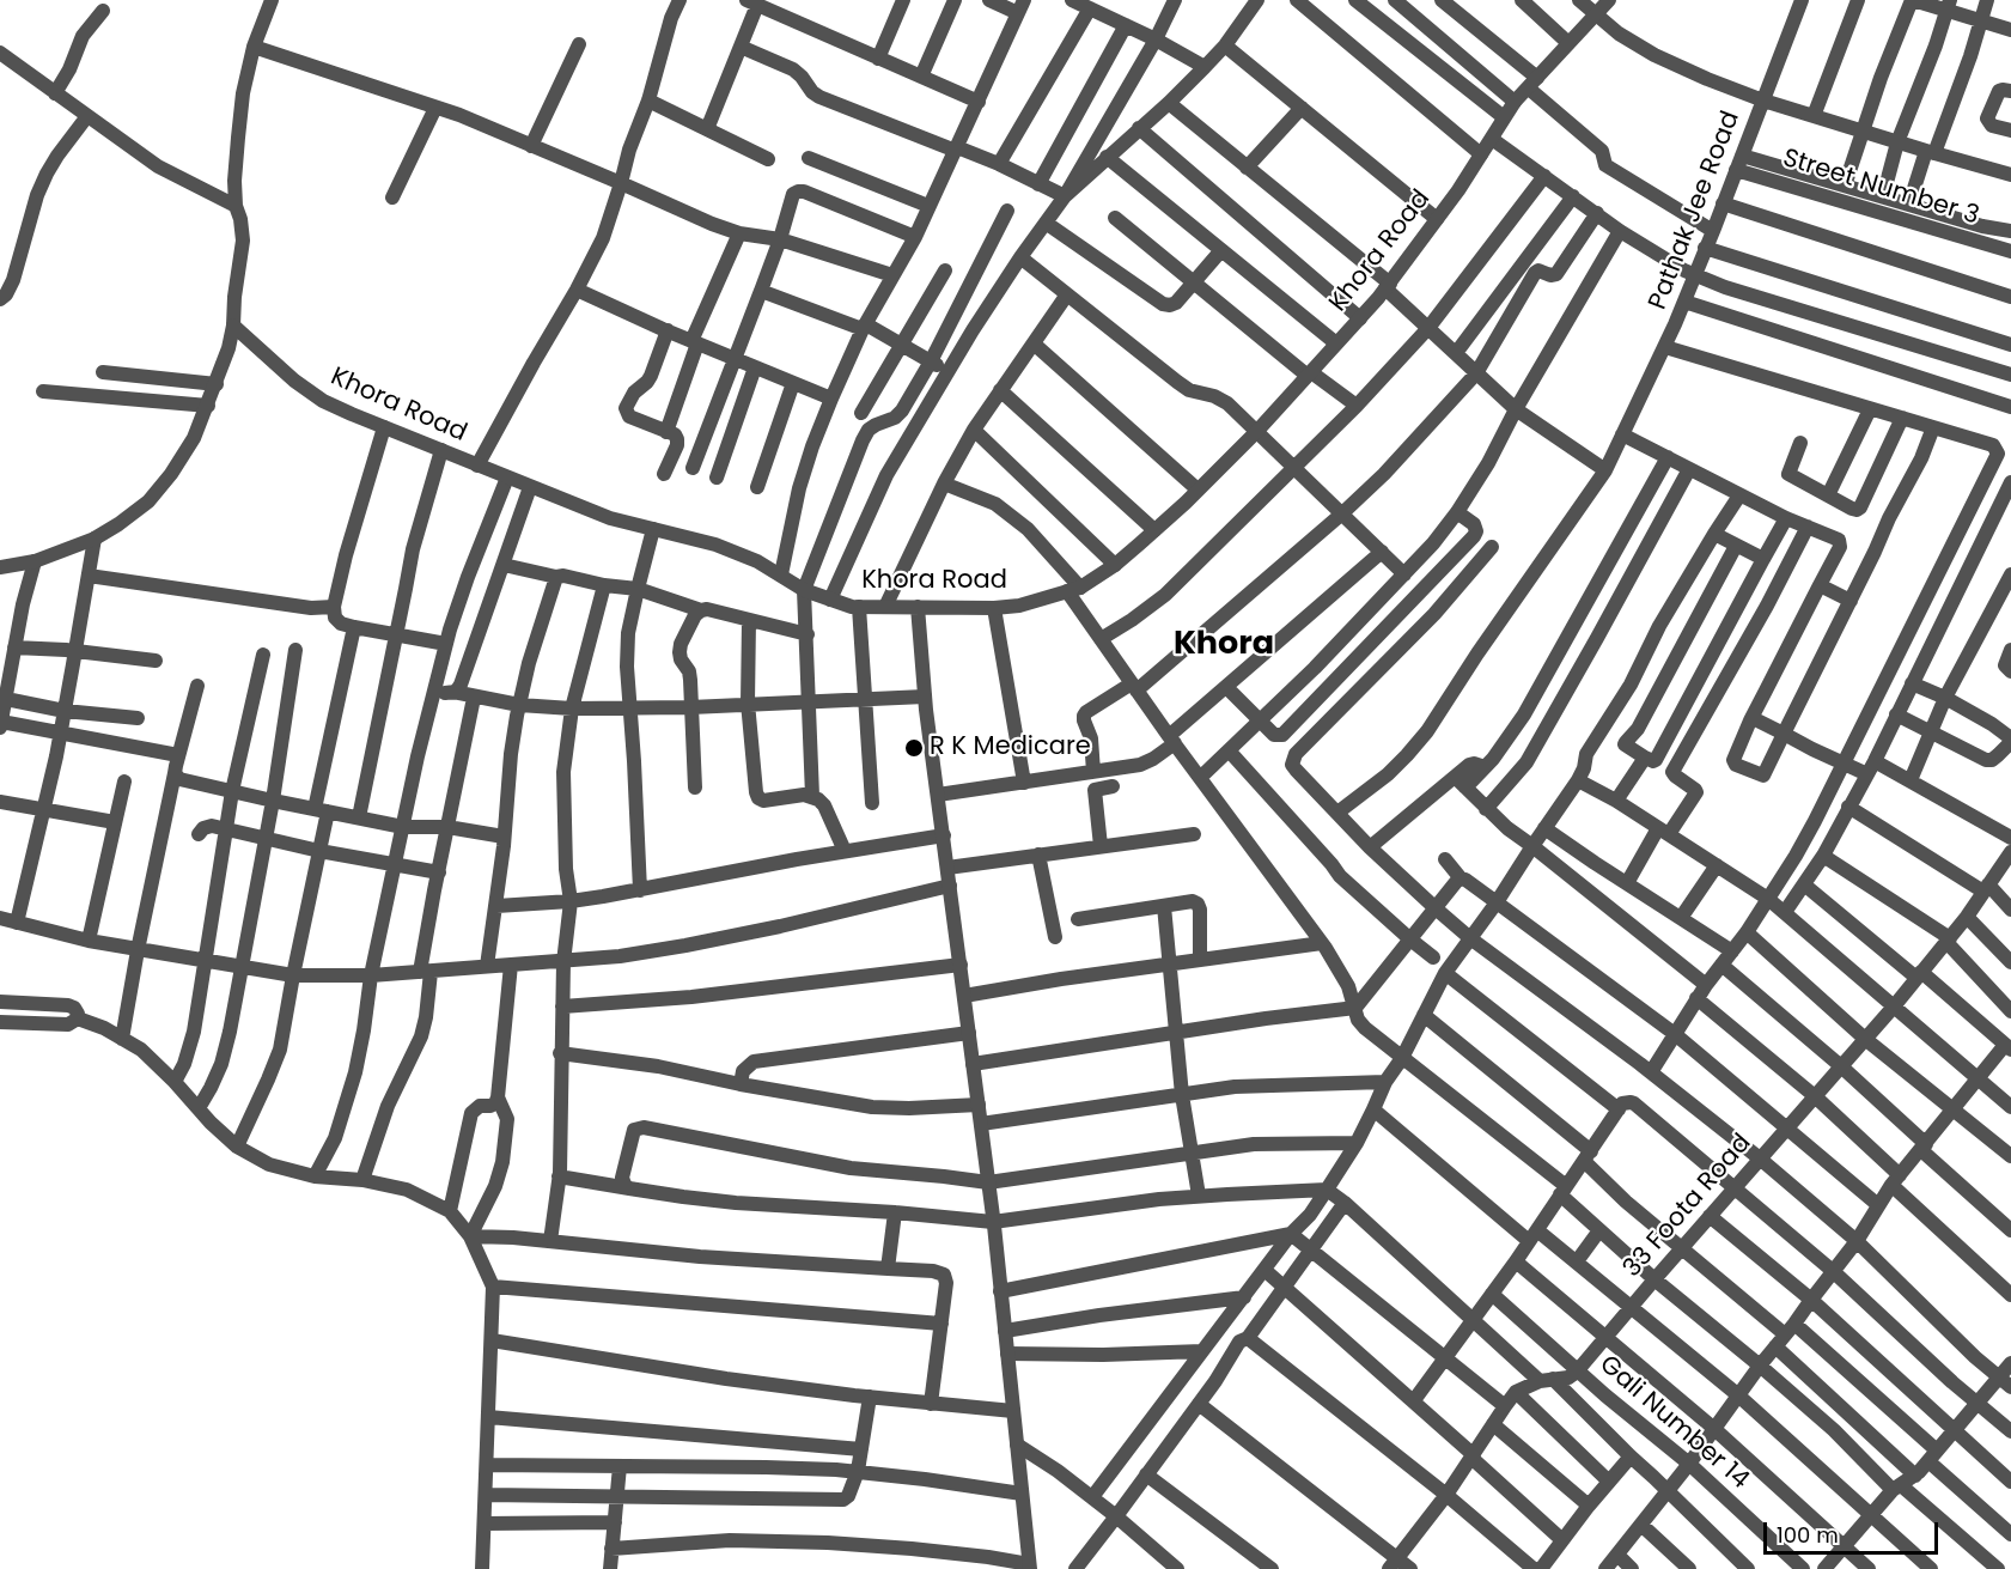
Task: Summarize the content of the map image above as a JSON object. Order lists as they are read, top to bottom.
{
  "streets": {
    "street": [
      "Street Number 3",
      "Pathak Jee Road",
      "Khora Road",
      "33 Foota Road",
      "Gali Number 14"
    ]
  },
  "crossings": [
    ["Street Number 3", "Pathak Jee Road"],
    ["33 Foota Road", "Gali Number 14"]
  ],
  "districts": ["Khora"],
  "places": ["R K Medicare"],
  "scale_bar": "100 m"
}
